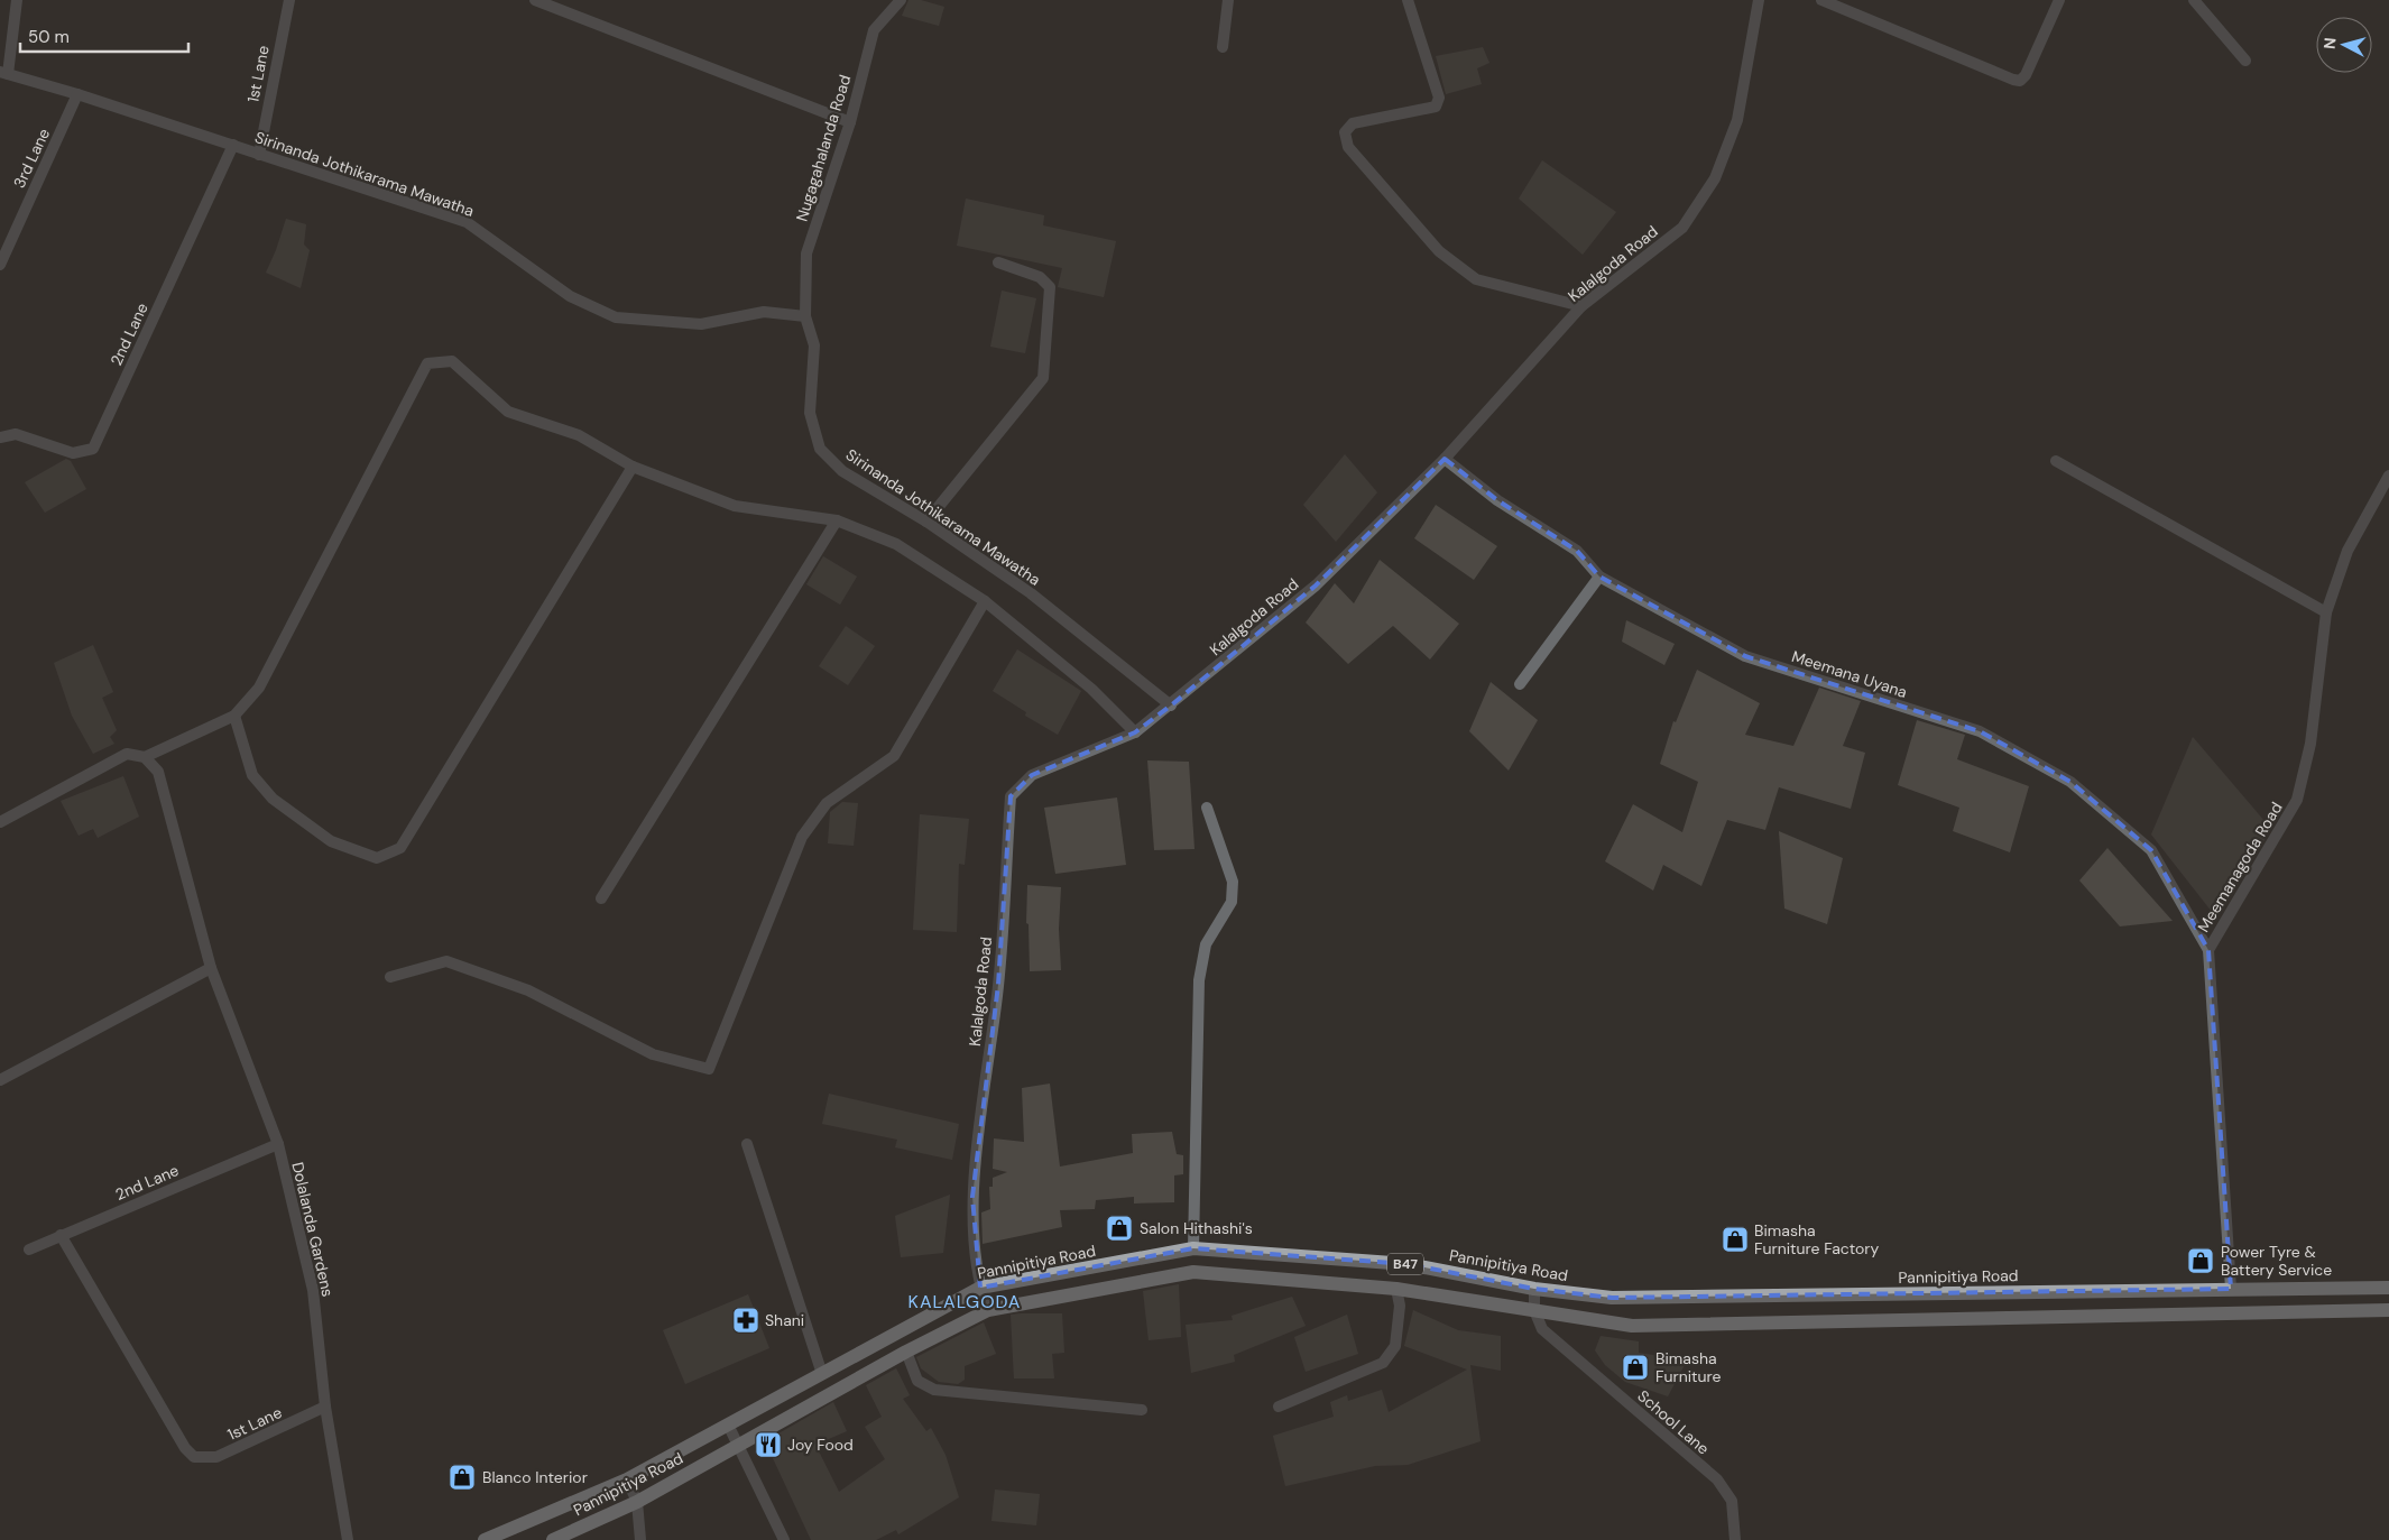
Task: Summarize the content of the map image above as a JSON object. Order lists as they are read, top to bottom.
{
  "streets": {
    "main road": ["Pannipitiya Road", "B47"],
    "street": [
      "1st Lane",
      "Nugagahalanda Road",
      "3rd Lane",
      "Sirinanda Jothikarama Mawatha",
      "Kalalgoda Road",
      "2nd Lane",
      "Meemana Uyana",
      "Meemanagoda Road",
      "Dolalanda Gardens",
      "School Lane"
    ]
  },
  "crossings": [
    ["1st Lane", "Sirinanda Jothikarama Mawatha"],
    ["1st Lane", "2nd Lane"],
    ["1st Lane", "Dolalanda Gardens"],
    ["Nugagahalanda Road", "Sirinanda Jothikarama Mawatha"],
    ["3rd Lane", "Sirinanda Jothikarama Mawatha"],
    ["Sirinanda Jothikarama Mawatha", "Kalalgoda Road"],
    ["Sirinanda Jothikarama Mawatha", "2nd Lane"],
    ["Kalalgoda Road", "Meemana Uyana"],
    ["Kalalgoda Road", "Pannipitiya Road"],
    ["2nd Lane", "Dolalanda Gardens"],
    ["Meemana Uyana", "Meemanagoda Road"],
    ["Meemanagoda Road", "Pannipitiya Road"],
    ["Pannipitiya Road", "School Lane"]
  ],
  "districts": ["KALALGODA"],
  "places": {
    "shop": [
      "Salon Hithashi's",
      "Bimasha Furniture Factory",
      "Power Tyre & Battery Service",
      "Bimasha Furniture",
      "Blanco Interior"
    ],
    "pharmacy": ["Shani"],
    "restaurant": ["Joy Food"]
  },
  "scale_bar": "50 m",
  "north": "left"
}
